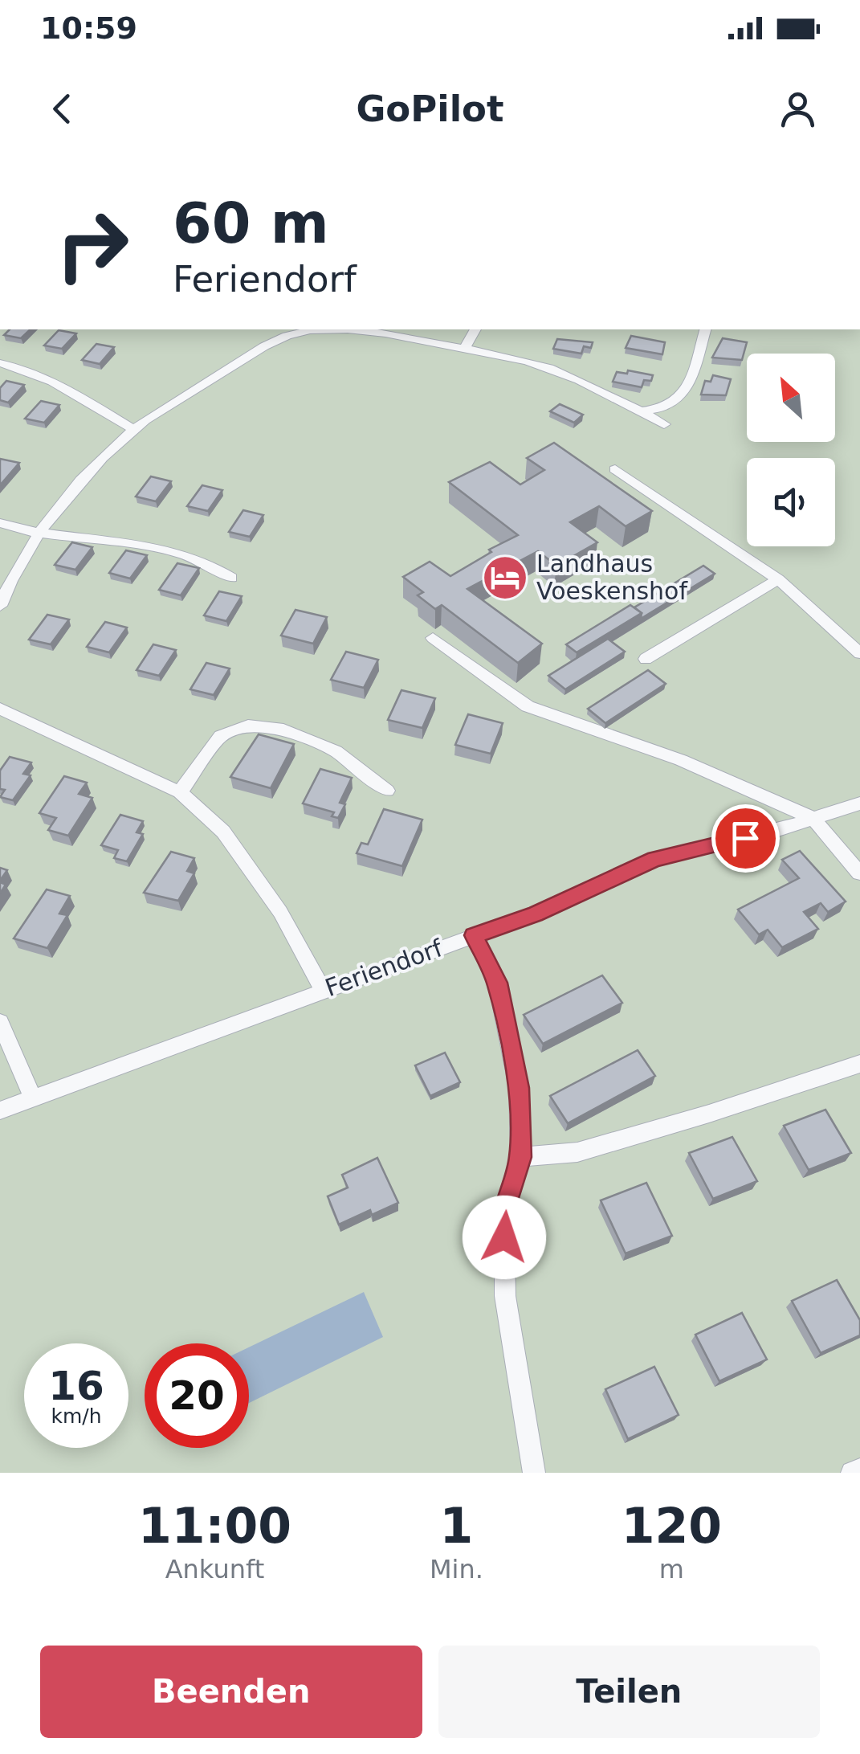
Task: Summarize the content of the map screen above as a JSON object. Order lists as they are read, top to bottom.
{
  "streets": {
    "lane": ["Feriendorf"]
  },
  "places": {
    "hotel": ["Landhaus Voeskenshof"]
  },
  "north": "top left",
  "page": {
    "status": "10:59",
    "header": "GoPilot",
    "turn": ["60 m", "Feriendorf"],
    "speed": "16 km/h",
    "limit": "20",
    "eta": [
      "11:00",
      "Ankunft",
      "1",
      "Min.",
      "120",
      "m"
    ],
    "buttons": ["Beenden", "Teilen"]
  }
}
